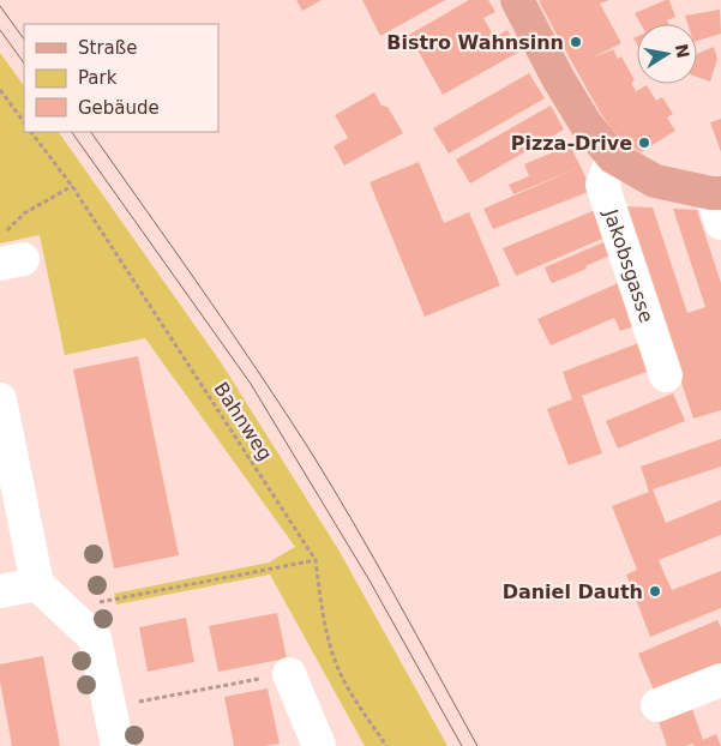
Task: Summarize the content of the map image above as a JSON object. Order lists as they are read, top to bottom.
{
  "streets": {
    "street": ["Jakobsgasse"],
    "path": ["Bahnweg"]
  },
  "places": ["Bistro Wahnsinn", "Pizza-Drive", "Daniel Dauth"],
  "legend": ["Straße", "Park", "Gebäude"],
  "north": "right"
}
